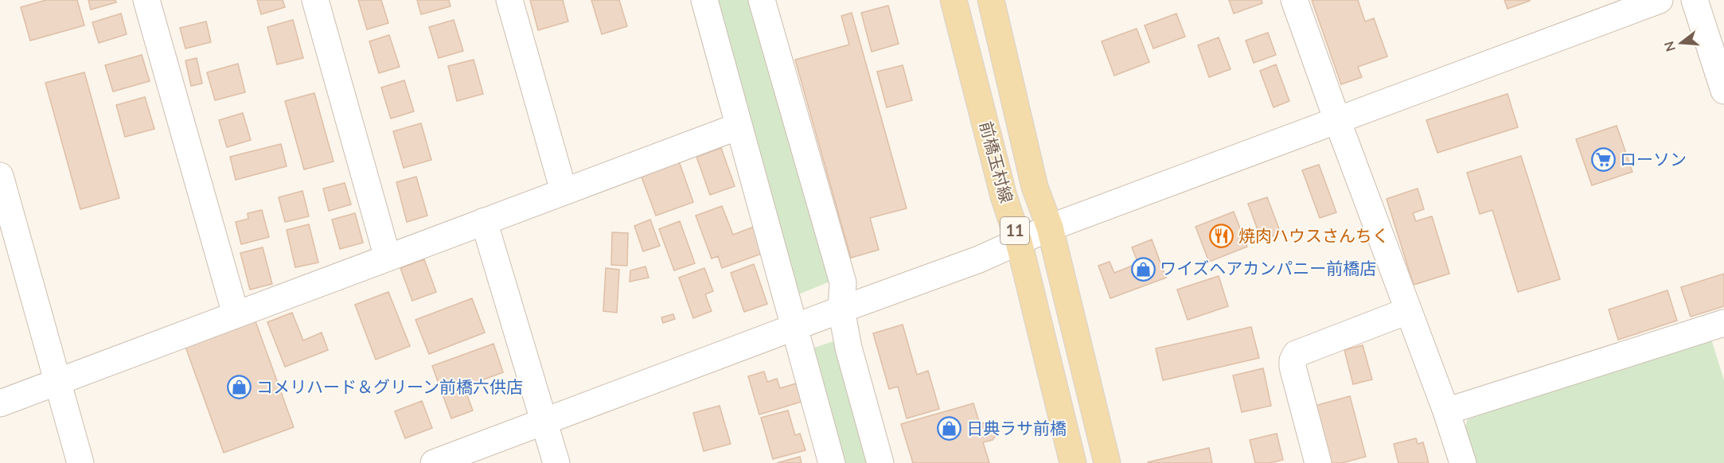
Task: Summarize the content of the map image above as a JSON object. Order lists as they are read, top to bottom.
{
  "streets": {
    "main road": ["前橋玉村線", "11"]
  },
  "places": {
    "supermarket": ["ローソン"],
    "restaurant": ["焼肉ハウスさんちく"],
    "shop": ["ワイズヘアカンパニー前橋店", "コメリハード＆グリーン前橋六供店", "日典ラサ前橋"]
  },
  "north": "left"
}
